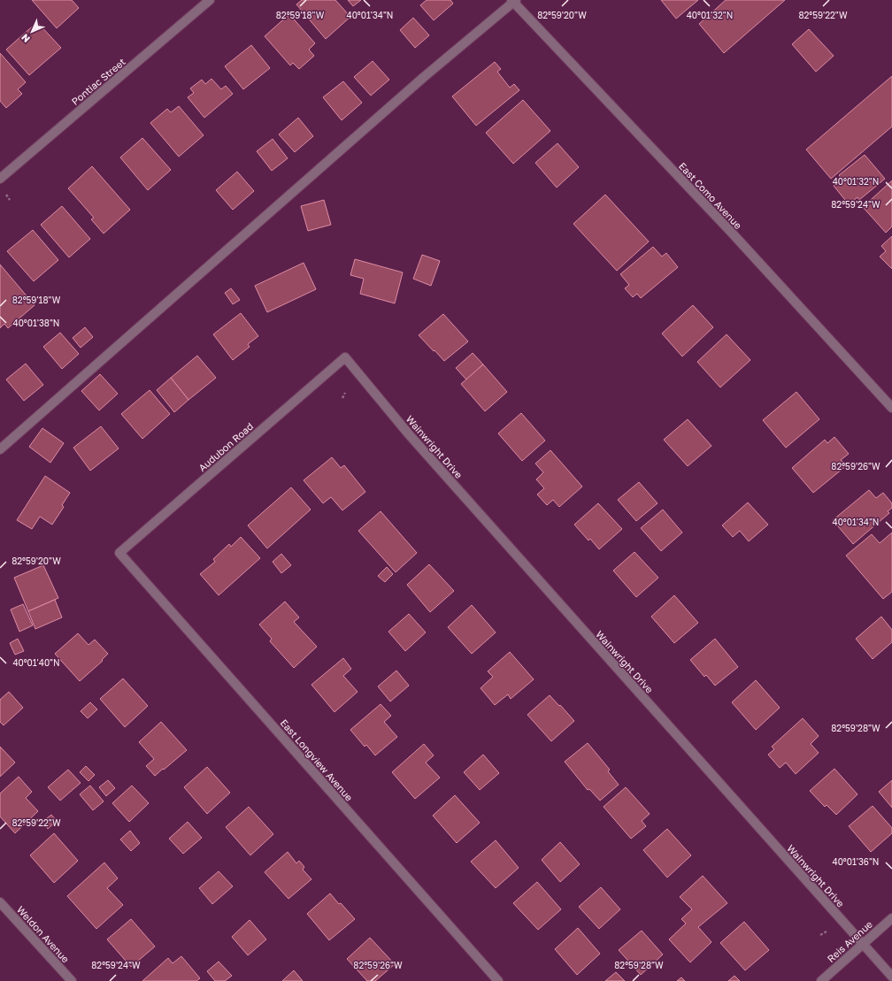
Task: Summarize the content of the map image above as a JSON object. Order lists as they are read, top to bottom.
{
  "streets": {
    "street": [
      "Pontiac Street",
      "East Como Avenue",
      "Audubon Road",
      "Wainwright Drive",
      "East Longview Avenue",
      "Weldon Avenue",
      "Reis Avenue"
    ]
  },
  "crossings": [
    ["Audubon Road", "Wainwright Drive"],
    ["Audubon Road", "East Longview Avenue"],
    ["Wainwright Drive", "Reis Avenue"]
  ],
  "north": "bottom left",
  "coordinates": [
    "82°59'18\"W",
    "40°01'34\"N",
    "82°59'20\"W",
    "40°01'32\"N",
    "82°59'22\"W",
    "82°59'24\"W",
    "40°01'38\"N",
    "82°59'26\"W",
    "40°01'40\"N",
    "82°59'28\"W",
    "40°01'36\"N"
  ]
}
